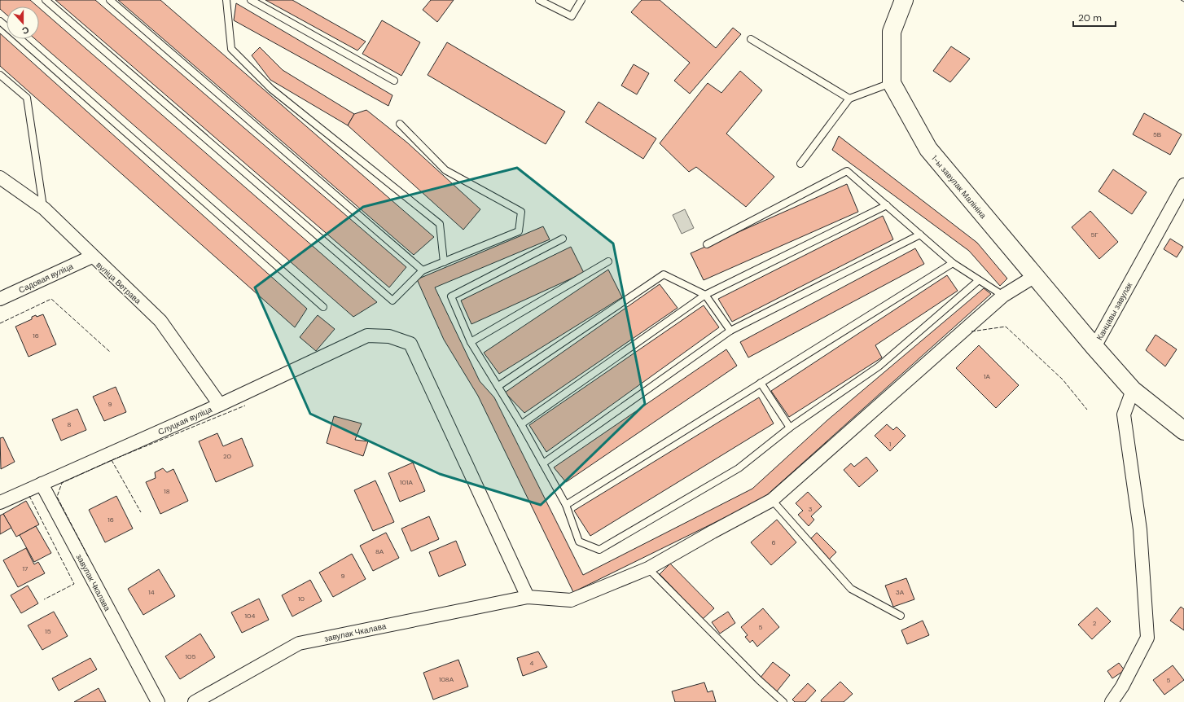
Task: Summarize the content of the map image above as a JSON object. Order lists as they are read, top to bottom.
{
  "streets": {
    "street": [
      "1-ы завулак Малініна",
      "Садовая вуліца",
      "вуліца Ветрава",
      "Канцавы завулак",
      "Слуцкая вуліца",
      "завулак Чкалава"
    ]
  },
  "crossings": [
    ["1-ы завулак Малініна", "Канцавы завулак"],
    ["1-ы завулак Малініна", "завулак Чкалава"],
    ["Садовая вуліца", "вуліца Ветрава"],
    ["вуліца Ветрава", "Слуцкая вуліца"],
    ["Слуцкая вуліца", "завулак Чкалава"]
  ],
  "house_numbers": [
    "5В",
    "5Г",
    "16",
    "1А",
    "9",
    "8",
    "1",
    "20",
    "101А",
    "18",
    "3",
    "16",
    "6",
    "8А",
    "17",
    "9",
    "14",
    "3А",
    "10",
    "104",
    "2",
    "5",
    "15",
    "105",
    "4",
    "108А",
    "5"
  ],
  "scale_bar": "20 m",
  "north": "bottom"
}
